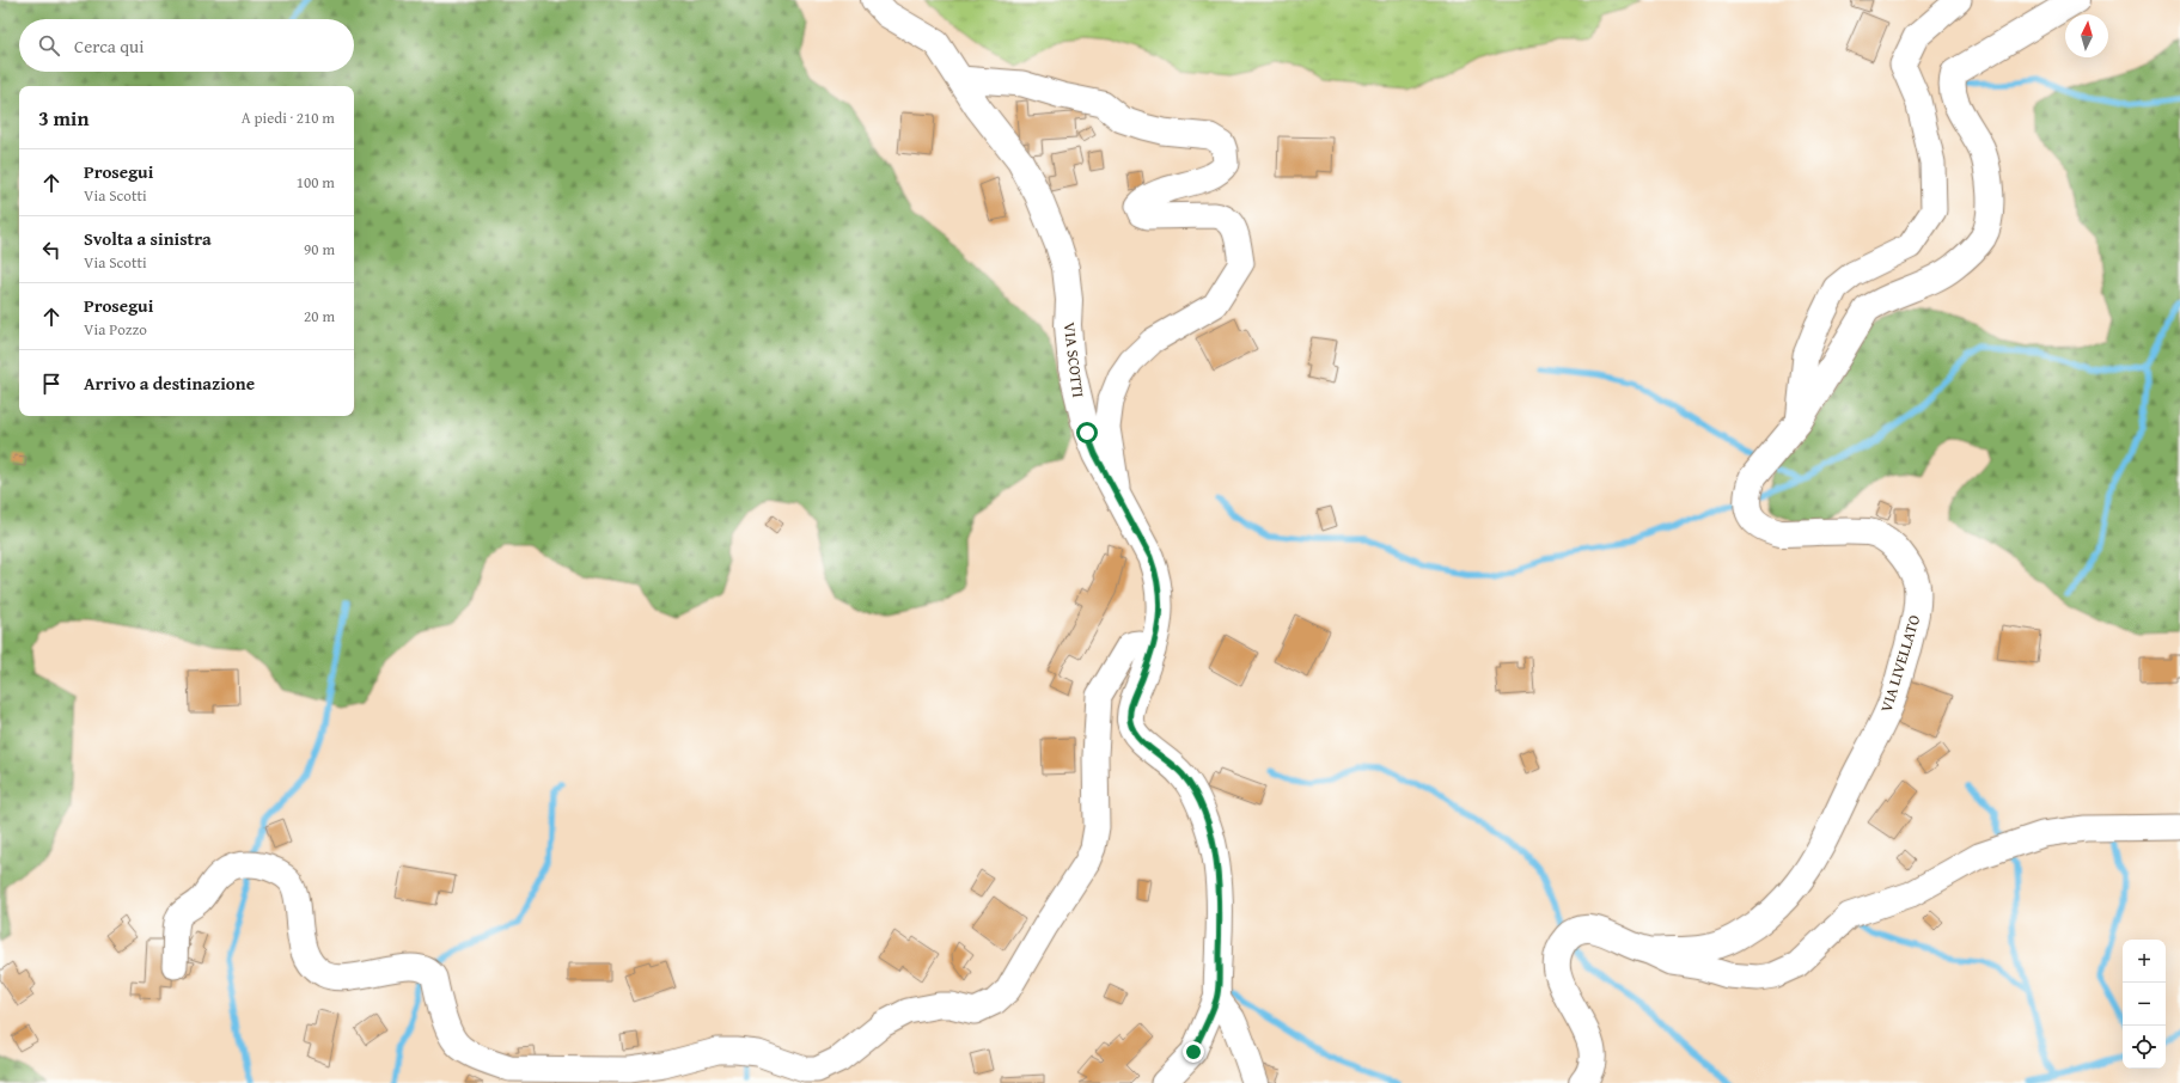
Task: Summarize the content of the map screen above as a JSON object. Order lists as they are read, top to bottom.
{
  "streets": {
    "main road": ["VIA SCOTTI", "VIA LIVELLATO"]
  },
  "north": "top",
  "page": {
    "search": "Cerca qui",
    "heading": ["3 min", "A piedi · 210 m"],
    "list": [
      ["Prosegui", "Via Scotti", "100 m"],
      ["Svolta a sinistra", "Via Scotti", "90 m"],
      ["Prosegui", "Via Pozzo", "20 m"],
      "Arrivo a destinazione"
    ],
    "map_buttons": ["+", "−"]
  }
}
